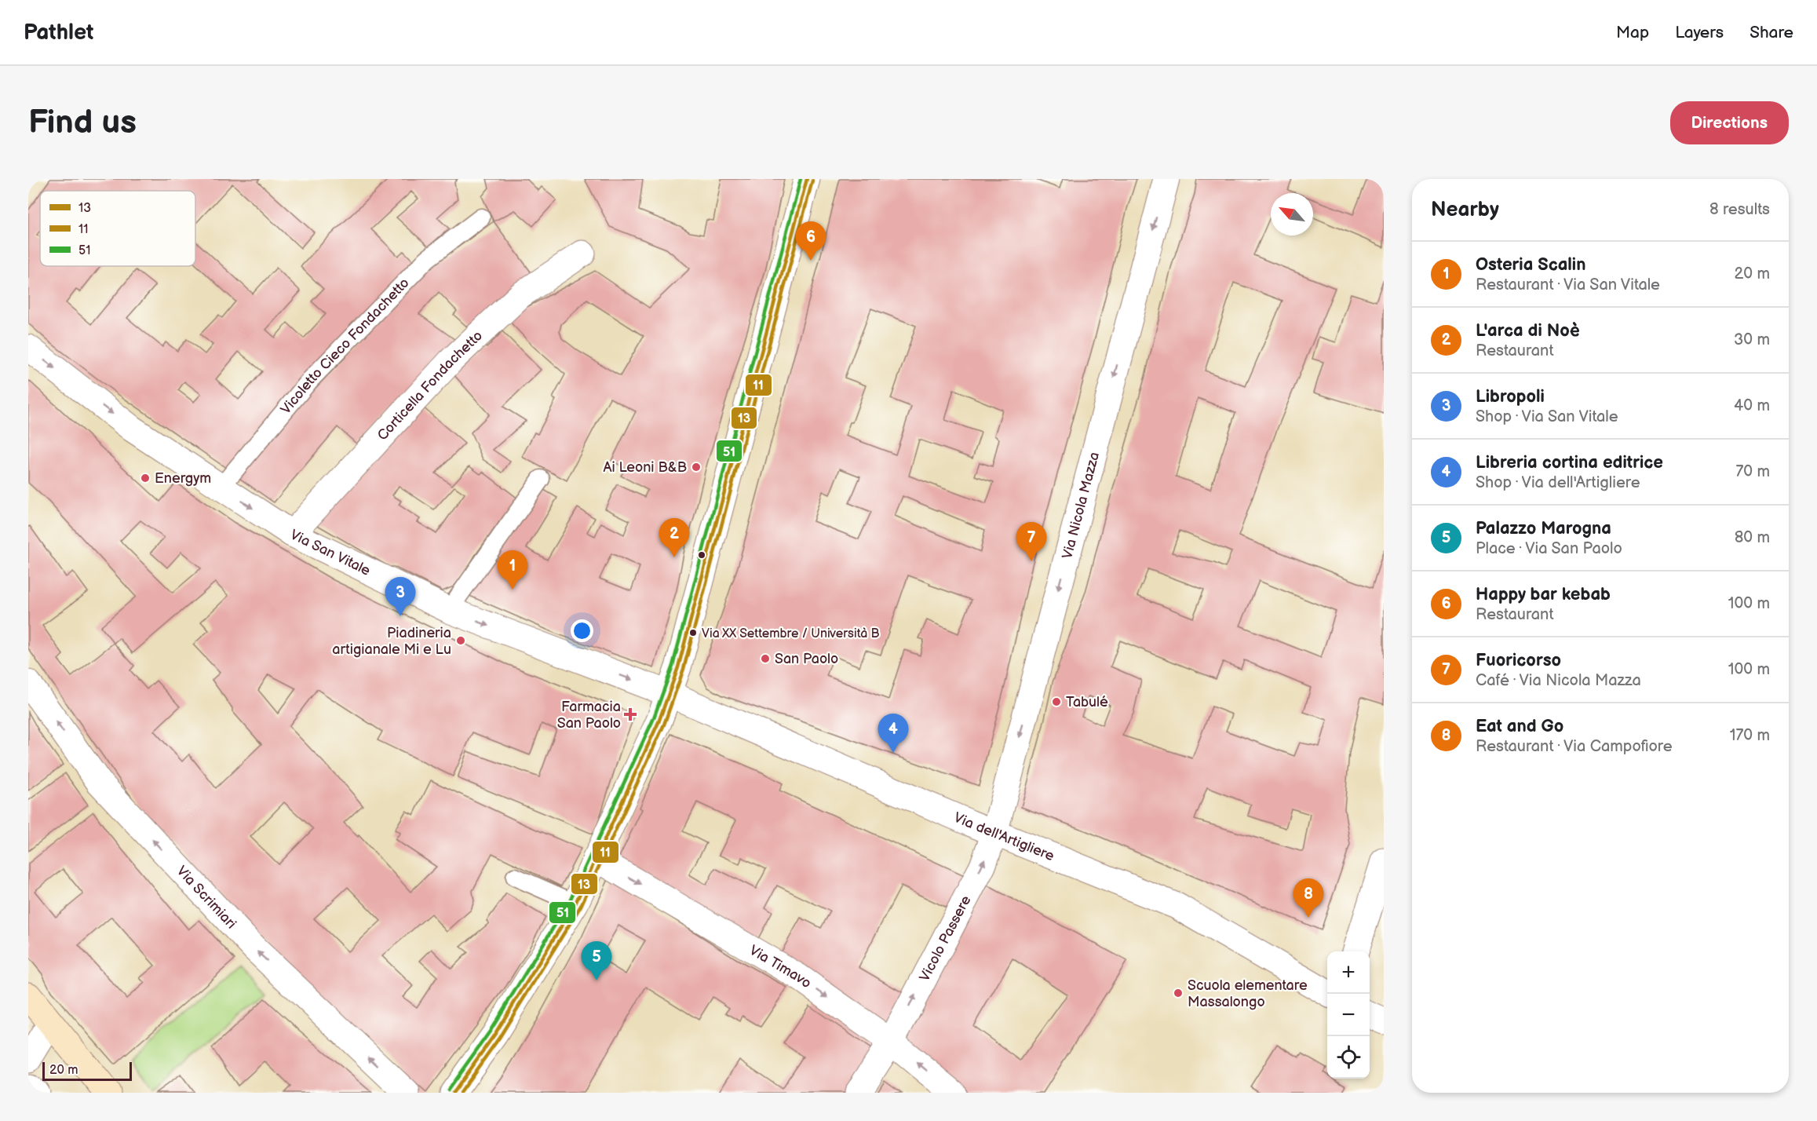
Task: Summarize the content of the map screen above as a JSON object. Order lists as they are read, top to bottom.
{
  "streets": {
    "street": [
      "Corticella Fondachetto",
      "Via Nicola Mazza",
      "Via San Vitale",
      "Via dell'Artigliere",
      "Via Scrimiari",
      "Vicolo Passere",
      "Via Timavo"
    ],
    "lane": ["Vicoletto Cieco Fondachetto"]
  },
  "crossings": [
    ["Vicoletto Cieco Fondachetto", "Via San Vitale"],
    ["Corticella Fondachetto", "Via San Vitale"],
    ["Via Nicola Mazza", "Via dell'Artigliere"],
    ["Via Nicola Mazza", "Vicolo Passere"],
    ["Via San Vitale", "Via dell'Artigliere"],
    ["Via dell'Artigliere", "Vicolo Passere"],
    ["Vicolo Passere", "Via Timavo"]
  ],
  "one_way": [
    "Via Nicola Mazza",
    "Via San Vitale",
    "Via Scrimiari",
    "Vicolo Passere"
  ],
  "places": {
    "other": [
      "Ai Leoni B&B",
      "Energym",
      "Via XX Settembre / Università B",
      "Piadineria artigianale Mi e Lu",
      "San Paolo",
      "Tabulé",
      "Scuola elementare Massalongo"
    ],
    "health": ["Farmacia San Paolo"]
  },
  "lines": ["transit line 13", "transit line 51", "transit line 11"],
  "legend": ["13", "11", "51"],
  "scale_bar": "20 m",
  "north": "top left",
  "page": {
    "header": "Pathlet",
    "nav": ["Map", "Layers", "Share"],
    "buttons": "Directions",
    "title": "Find us",
    "heading": ["Nearby", "8 results"],
    "pins": [
      "6",
      "2",
      "7",
      "1",
      "3",
      "4",
      "8",
      "5"
    ],
    "list": [
      {
        "mark": "1",
        "name": "Osteria Scalin",
        "note": "Restaurant · Via San Vitale",
        "value": "20 m"
      },
      {
        "mark": "2",
        "name": "L'arca di Noè",
        "note": "Restaurant",
        "value": "30 m"
      },
      {
        "mark": "3",
        "name": "Libropoli",
        "note": "Shop · Via San Vitale",
        "value": "40 m"
      },
      {
        "mark": "4",
        "name": "Libreria cortina editrice",
        "note": "Shop · Via dell'Artigliere",
        "value": "70 m"
      },
      {
        "mark": "5",
        "name": "Palazzo Marogna",
        "note": "Place · Via San Paolo",
        "value": "80 m"
      },
      {
        "mark": "6",
        "name": "Happy bar kebab",
        "note": "Restaurant",
        "value": "100 m"
      },
      {
        "mark": "7",
        "name": "Fuoricorso",
        "note": "Café · Via Nicola Mazza",
        "value": "100 m"
      },
      {
        "mark": "8",
        "name": "Eat and Go",
        "note": "Restaurant · Via Campofiore",
        "value": "170 m"
      }
    ],
    "map_buttons": ["+", "−"],
    "scale": "20 m"
  }
}
